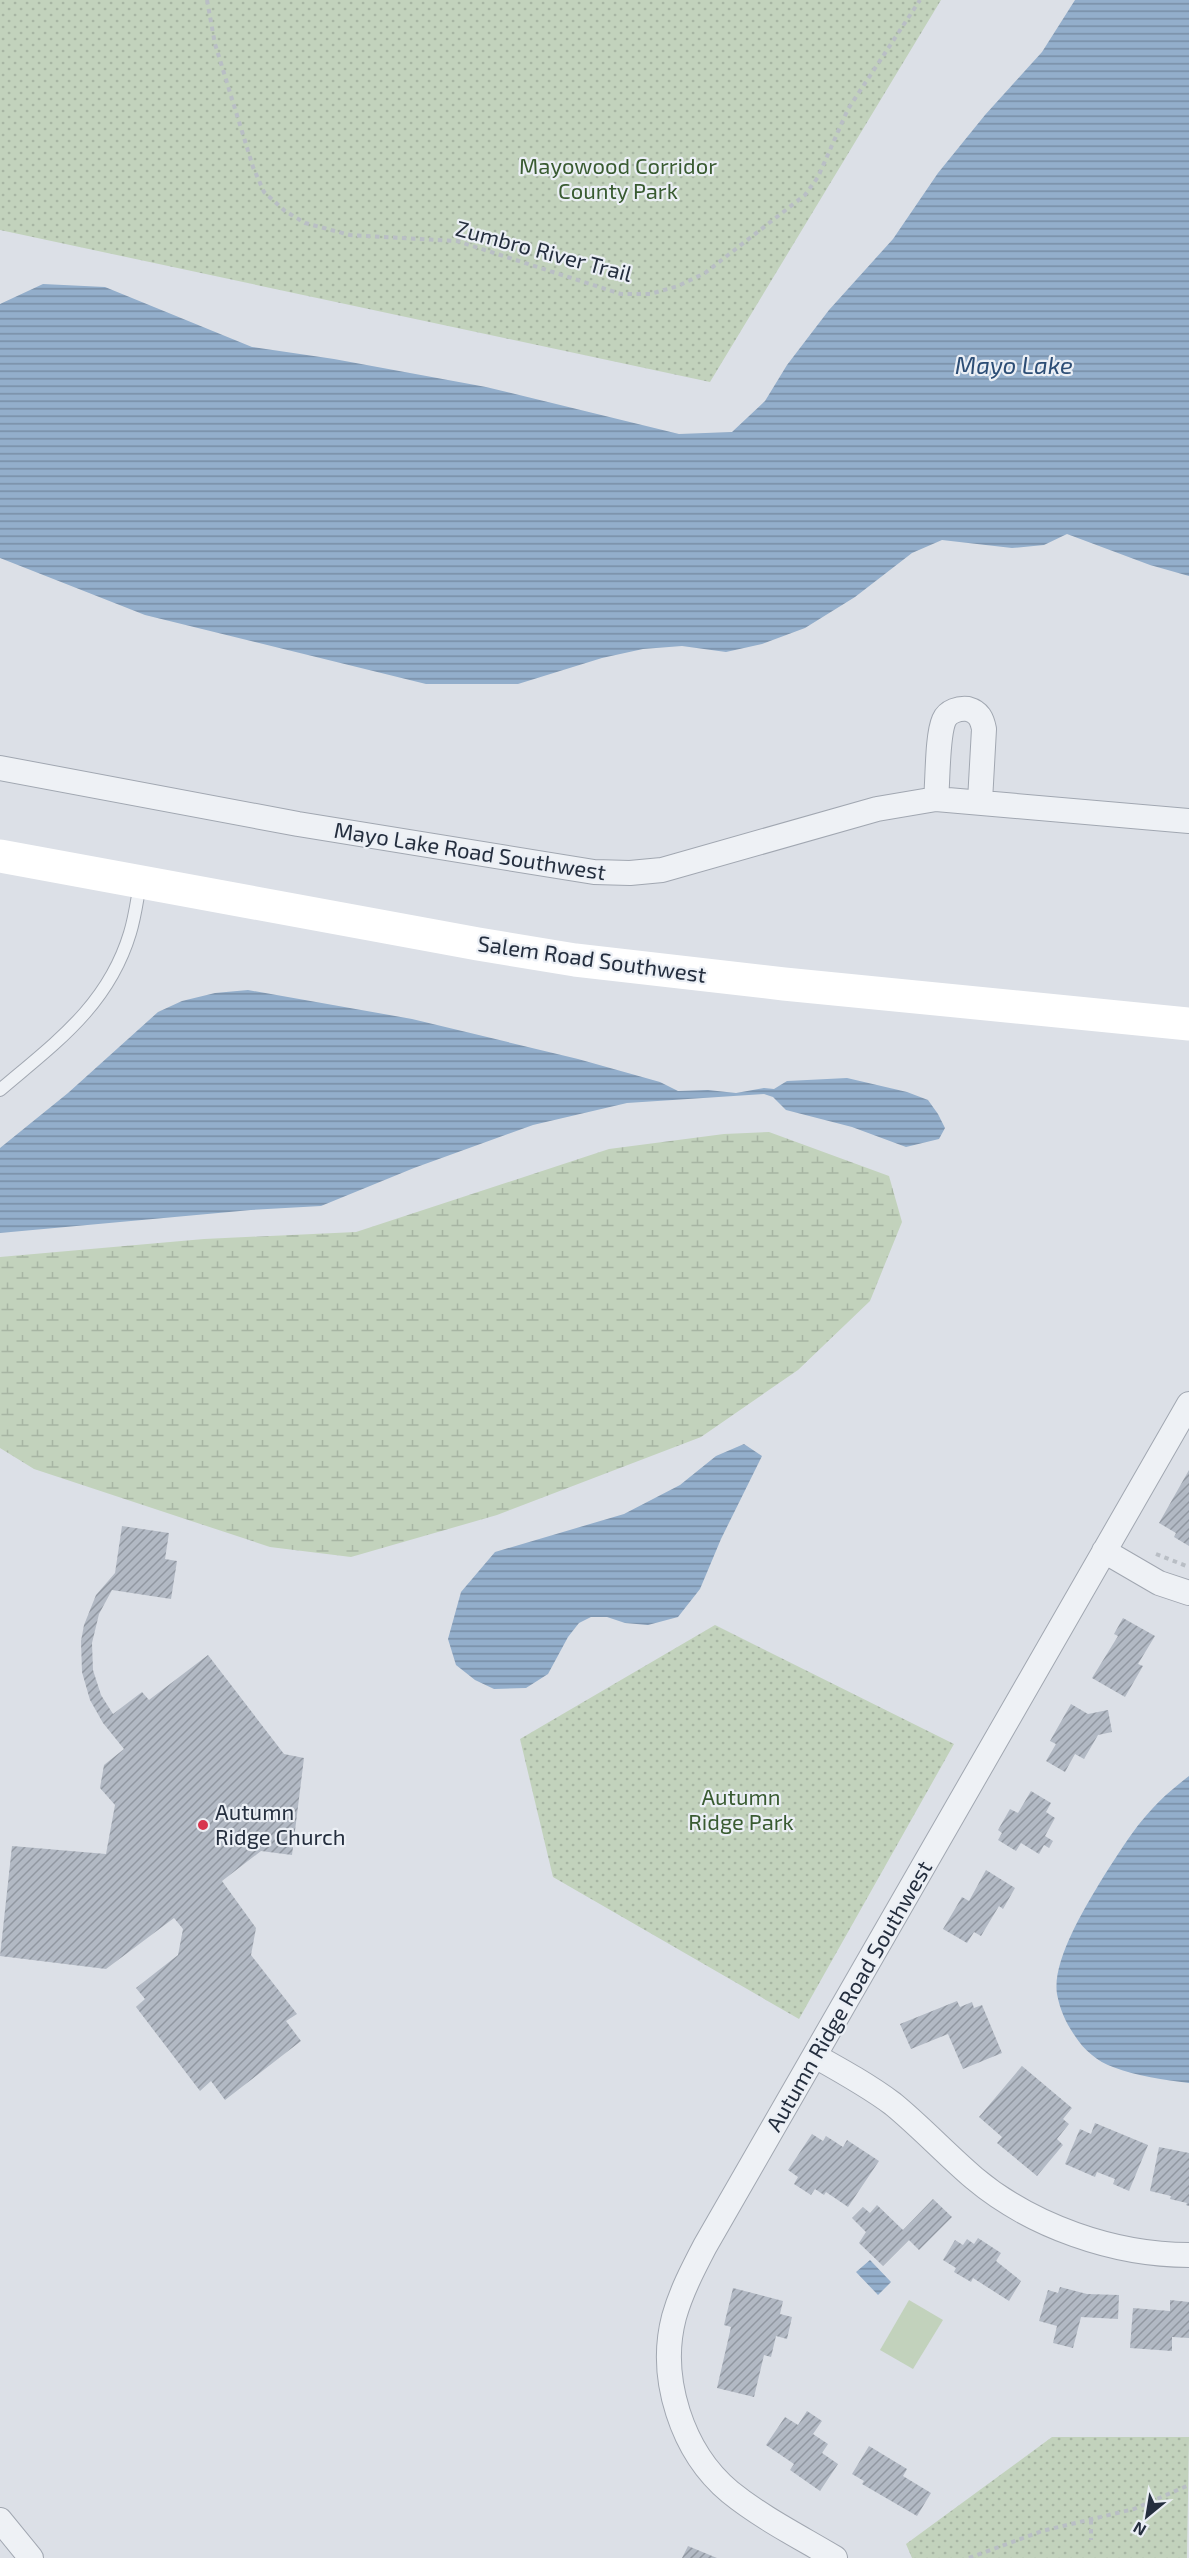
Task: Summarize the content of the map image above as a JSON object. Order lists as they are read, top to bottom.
{
  "streets": {
    "main road": ["Salem Road Southwest"],
    "street": ["Mayo Lake Road Southwest", "Autumn Ridge Road Southwest"],
    "path": ["Zumbro River Trail"]
  },
  "water": ["Mayo Lake"],
  "parks": ["Mayowood Corridor County Park", "Autumn Ridge Park"],
  "places": ["Autumn Ridge Church"],
  "north": "bottom left"
}
